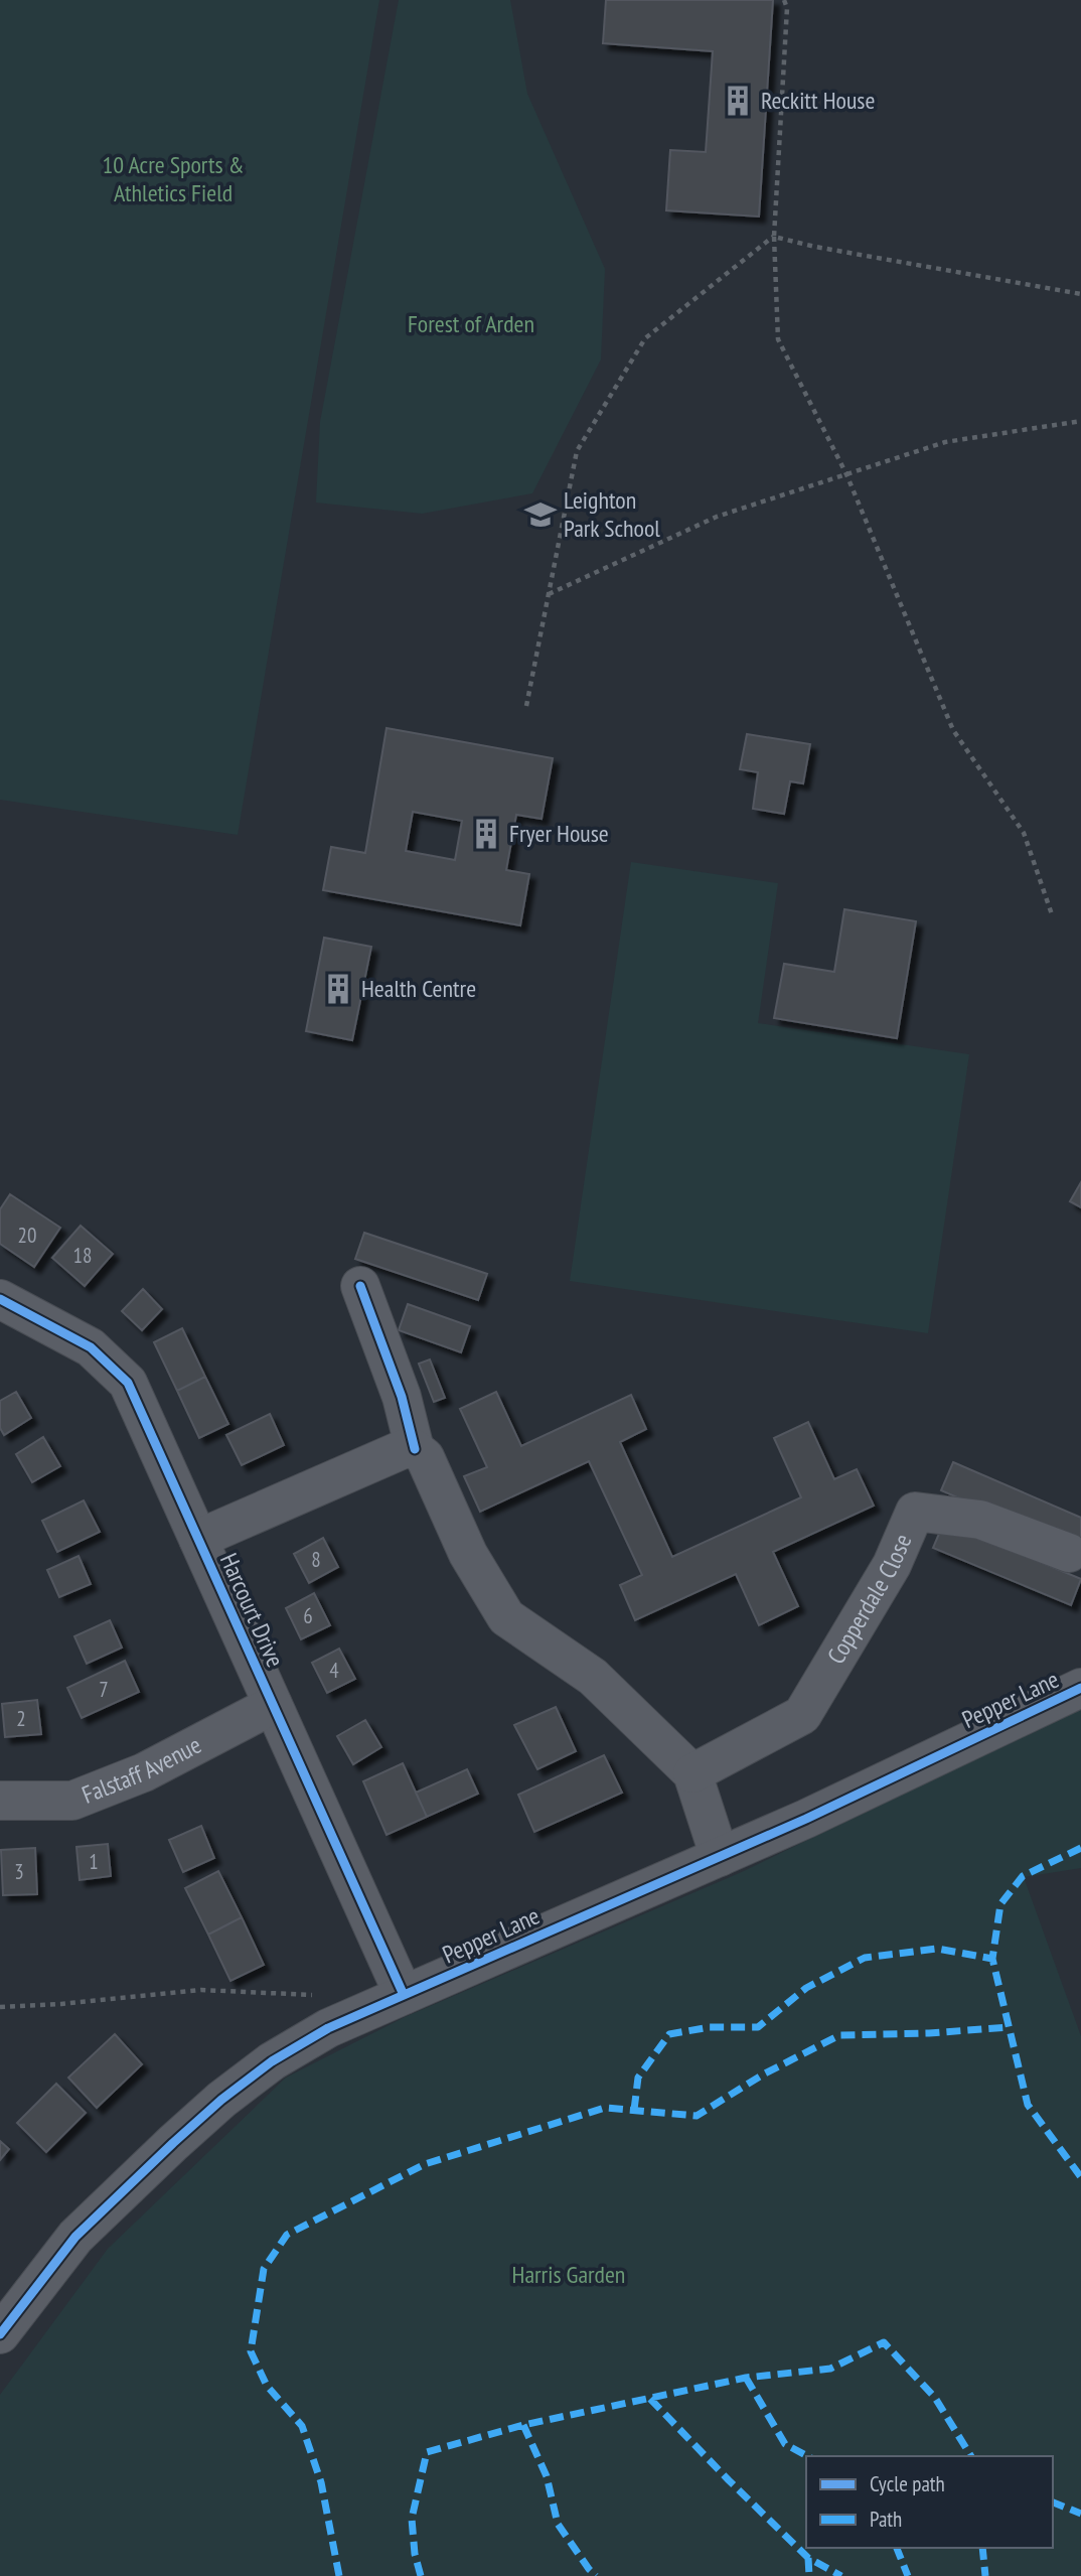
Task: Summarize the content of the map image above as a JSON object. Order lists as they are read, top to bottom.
{
  "streets": {
    "street": [
      "Copperdale Close",
      "Harcourt Drive",
      "Pepper Lane",
      "Falstaff Avenue"
    ]
  },
  "crossings": [
    ["Harcourt Drive", "Pepper Lane"],
    ["Harcourt Drive", "Falstaff Avenue"]
  ],
  "parks": ["10 Acre Sports & Athletics Field", "Forest of Arden", "Harris Garden"],
  "places": {
    "building": ["Reckitt House", "Fryer House", "Health Centre"],
    "school or university": ["Leighton Park School"]
  },
  "house_numbers": [
    "20",
    "18",
    "8",
    "6",
    "4",
    "7",
    "2",
    "1",
    "3"
  ],
  "legend": ["Cycle path", "Path"]
}
